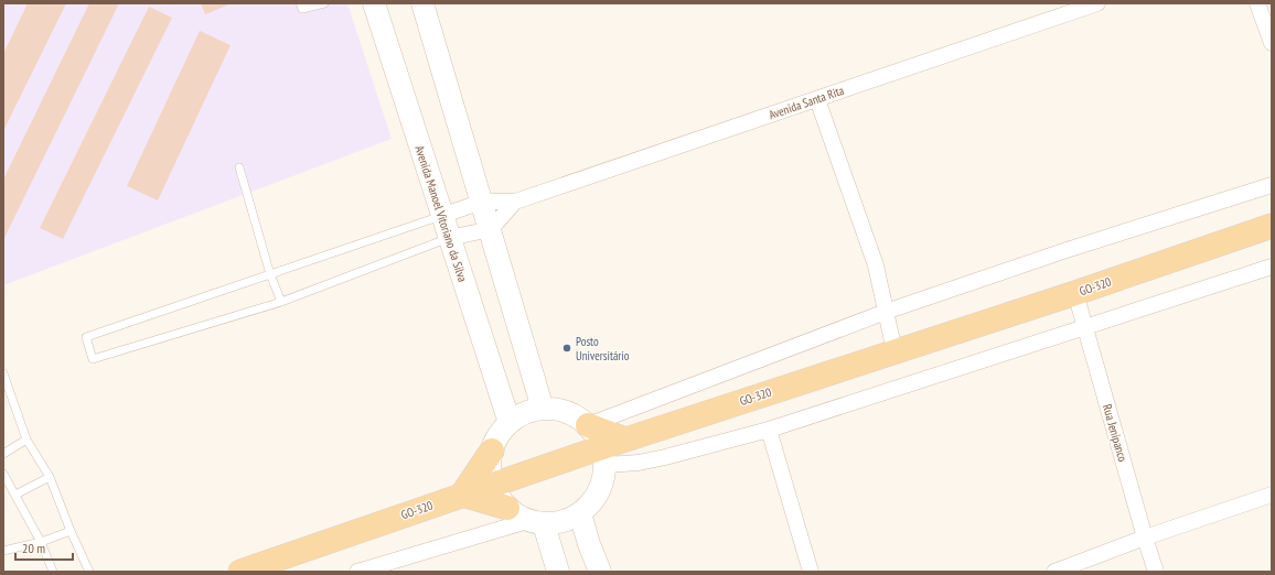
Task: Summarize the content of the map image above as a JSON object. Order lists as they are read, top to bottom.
{
  "streets": {
    "main road": ["GO-320"],
    "street": ["Avenida Santa Rita", "Avenida Manoel Vitoriano da Silva", "Rua Jenipanco"]
  },
  "crossings": [
    ["Avenida Santa Rita", "Avenida Manoel Vitoriano da Silva"],
    ["GO-320", "Rua Jenipanco"]
  ],
  "places": ["Posto Universitário"],
  "scale_bar": "20 m"
}
